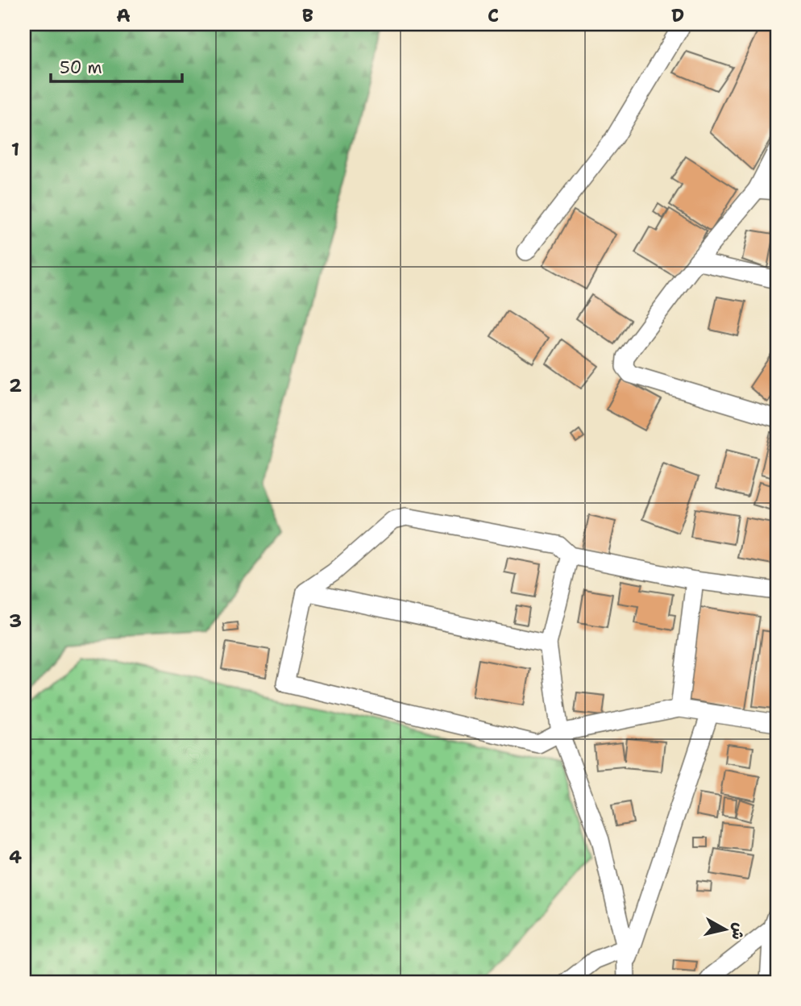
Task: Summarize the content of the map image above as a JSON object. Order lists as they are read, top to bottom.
{
  "scale_bar": "50 m",
  "north": "right",
  "grid": {
    "columns": [
      "A",
      "B",
      "C",
      "D"
    ],
    "rows": [
      "1",
      "2",
      "3",
      "4"
    ]
  }
}
